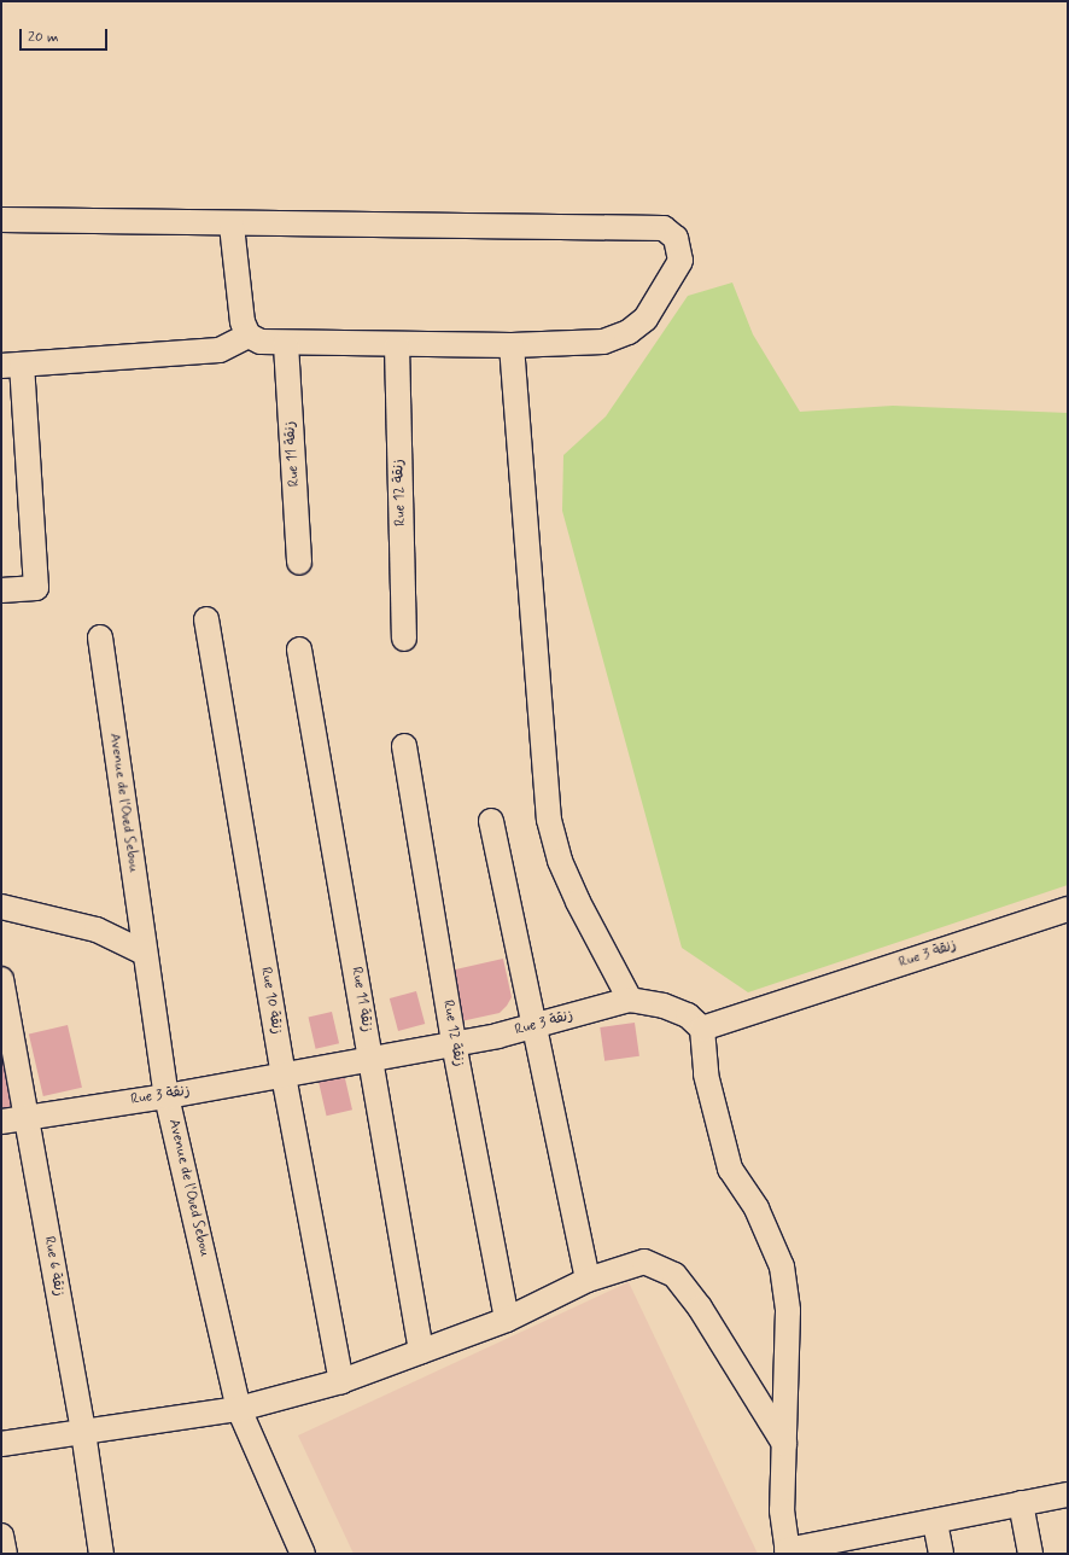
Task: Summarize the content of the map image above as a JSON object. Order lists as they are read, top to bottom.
{
  "streets": {
    "street": [
      "Rue 11 زنقة",
      "Rue 12 زنقة",
      "Avenue de l'Oued Sebou",
      "Rue 3 زنقة",
      "Rue 10 زنقة",
      "Rue 6 زنقة"
    ]
  },
  "crossings": [
    ["Rue 11 زنقة", "Rue 3 زنقة"],
    ["Rue 12 زنقة", "Rue 3 زنقة"],
    ["Avenue de l'Oued Sebou", "Rue 3 زنقة"],
    ["Rue 3 زنقة", "Rue 10 زنقة"],
    ["Rue 3 زنقة", "Rue 6 زنقة"]
  ],
  "scale_bar": "20 m"
}
